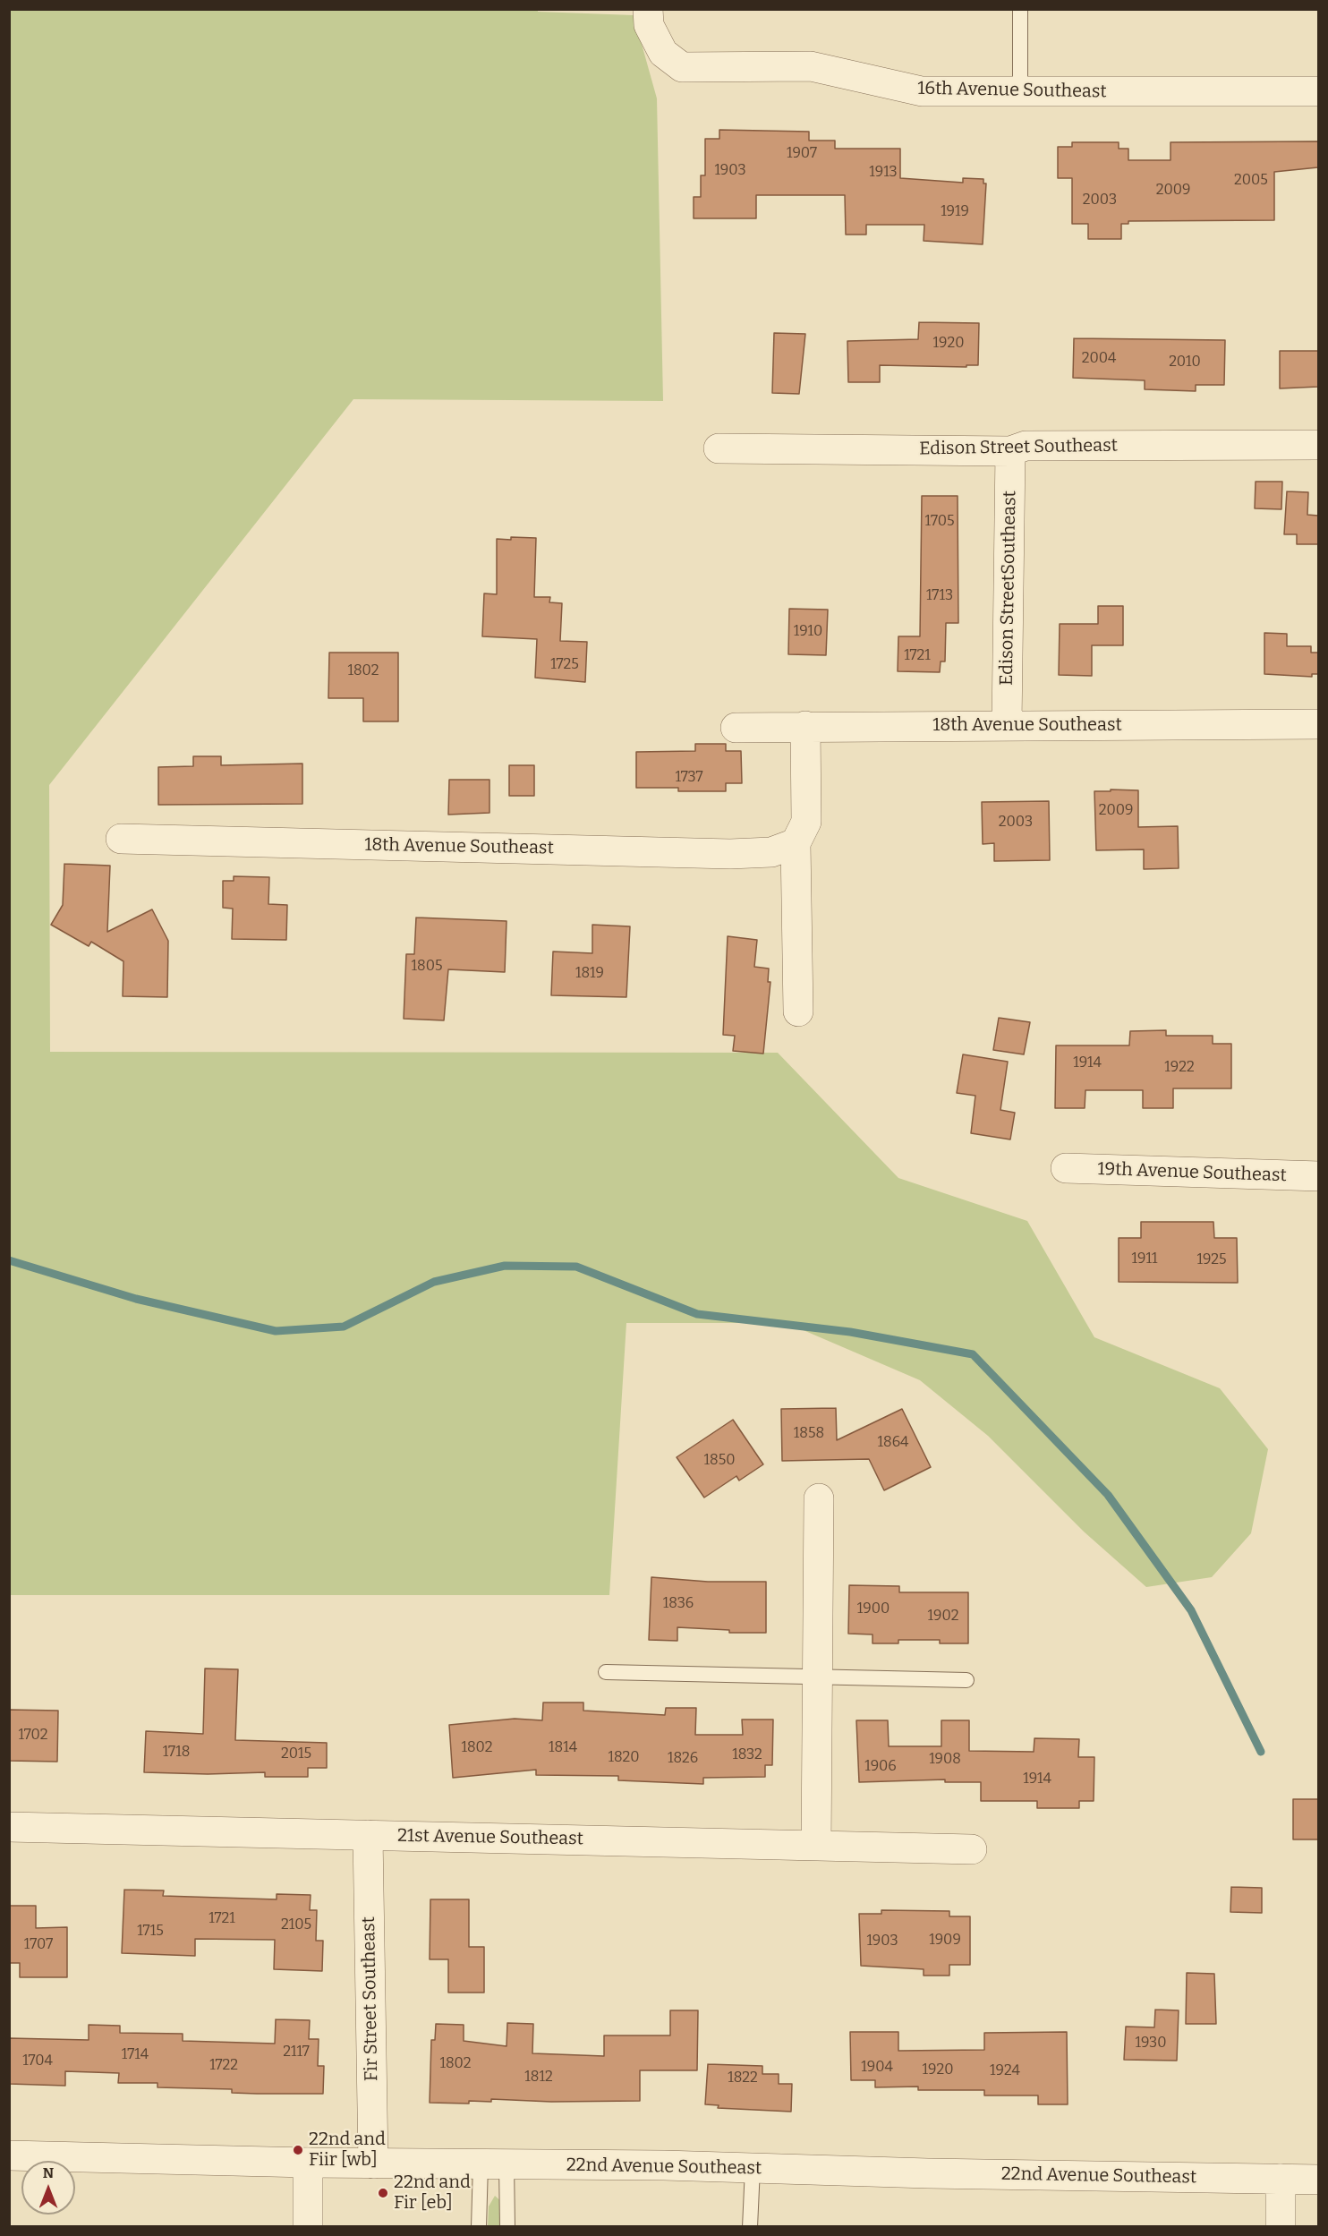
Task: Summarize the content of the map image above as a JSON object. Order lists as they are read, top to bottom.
{
  "streets": {
    "street": [
      "16th Avenue Southeast",
      "Edison Street Southeast",
      "Edison StreetSoutheast",
      "18th Avenue Southeast",
      "19th Avenue Southeast",
      "21st Avenue Southeast",
      "Fir Street Southeast",
      "22nd Avenue Southeast"
    ]
  },
  "crossings": [
    ["Edison Street Southeast", "Edison StreetSoutheast"],
    ["Edison StreetSoutheast", "18th Avenue Southeast"],
    ["21st Avenue Southeast", "Fir Street Southeast"],
    ["Fir Street Southeast", "22nd Avenue Southeast"]
  ],
  "places": ["22nd and Fiir [wb]", "22nd and Fir [eb]"],
  "house_numbers": [
    "1907",
    "1903",
    "1913",
    "2005",
    "2009",
    "2003",
    "1919",
    "1920",
    "2004",
    "2010",
    "1705",
    "1713",
    "1910",
    "1721",
    "1725",
    "1802",
    "1737",
    "2009",
    "2003",
    "1805",
    "1819",
    "1914",
    "1922",
    "1911",
    "1925",
    "1858",
    "1864",
    "1850",
    "1836",
    "1900",
    "1902",
    "1702",
    "1802",
    "1814",
    "1718",
    "2015",
    "1832",
    "1820",
    "1826",
    "1908",
    "1906",
    "1914",
    "1721",
    "2105",
    "1715",
    "1909",
    "1903",
    "1707",
    "1930",
    "2117",
    "1714",
    "1704",
    "1802",
    "1722",
    "1904",
    "1920",
    "1924",
    "1812",
    "1822"
  ],
  "north": "top"
}
